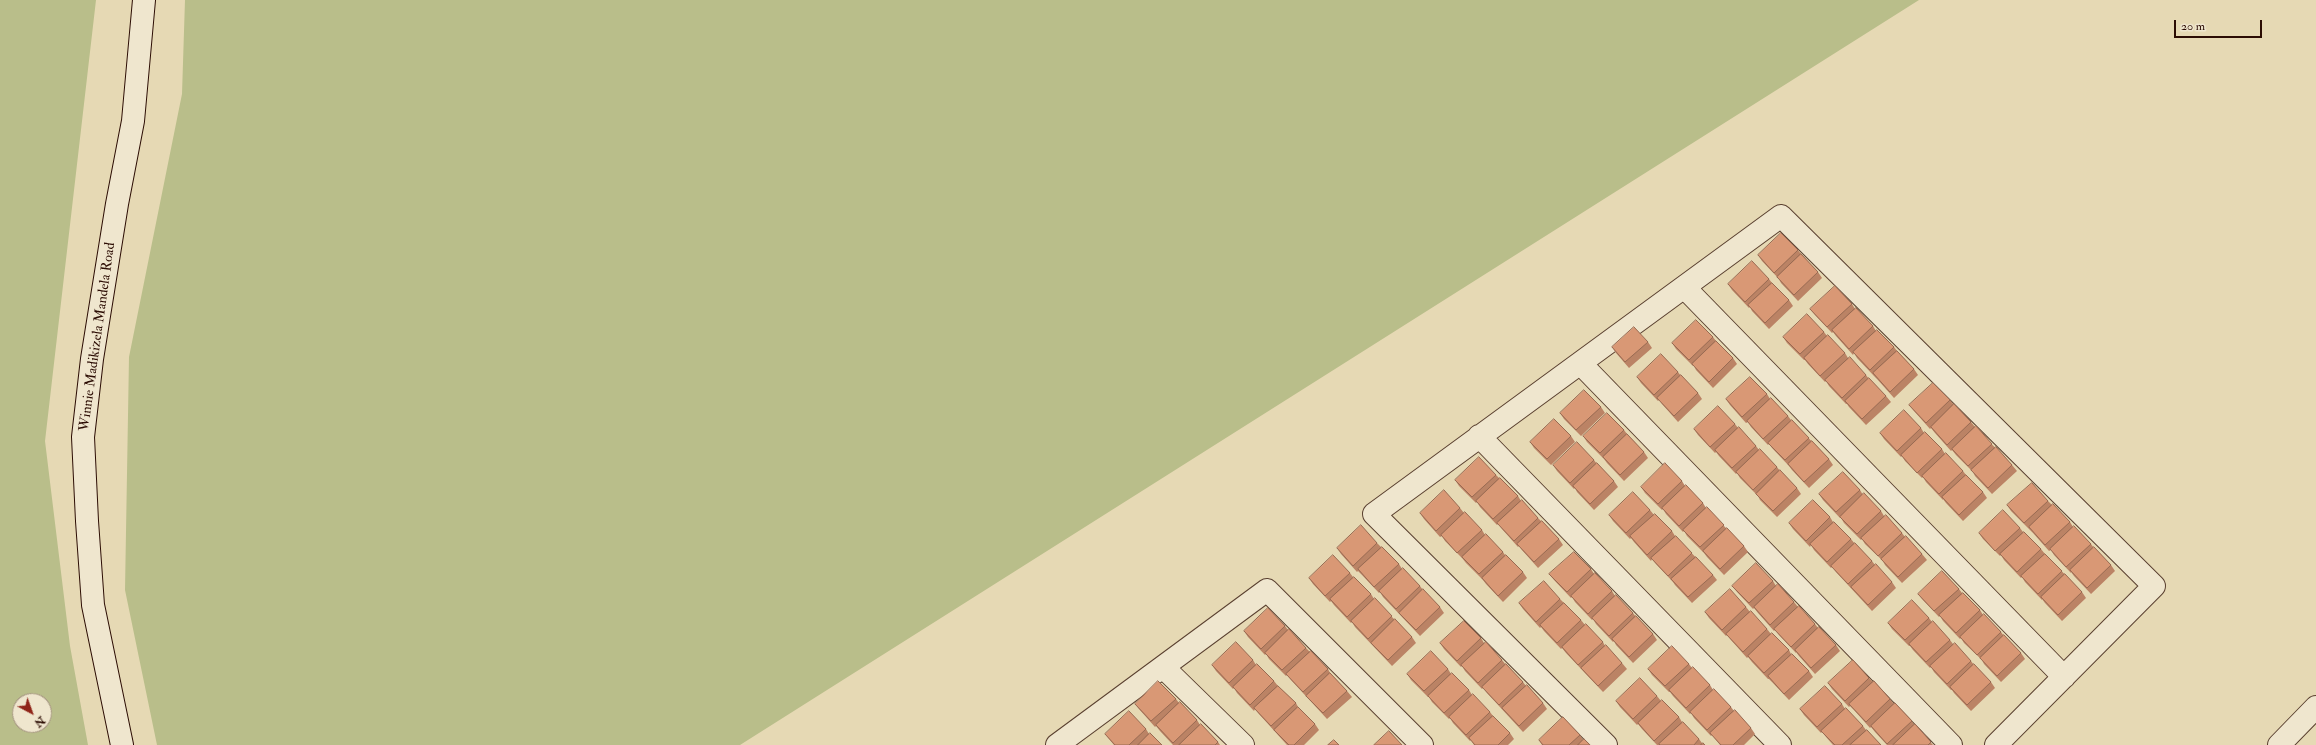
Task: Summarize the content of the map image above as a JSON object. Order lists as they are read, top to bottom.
{
  "streets": {
    "street": ["Winnie Madikizela Mandela Road"]
  },
  "scale_bar": "20 m",
  "north": "bottom right"
}
